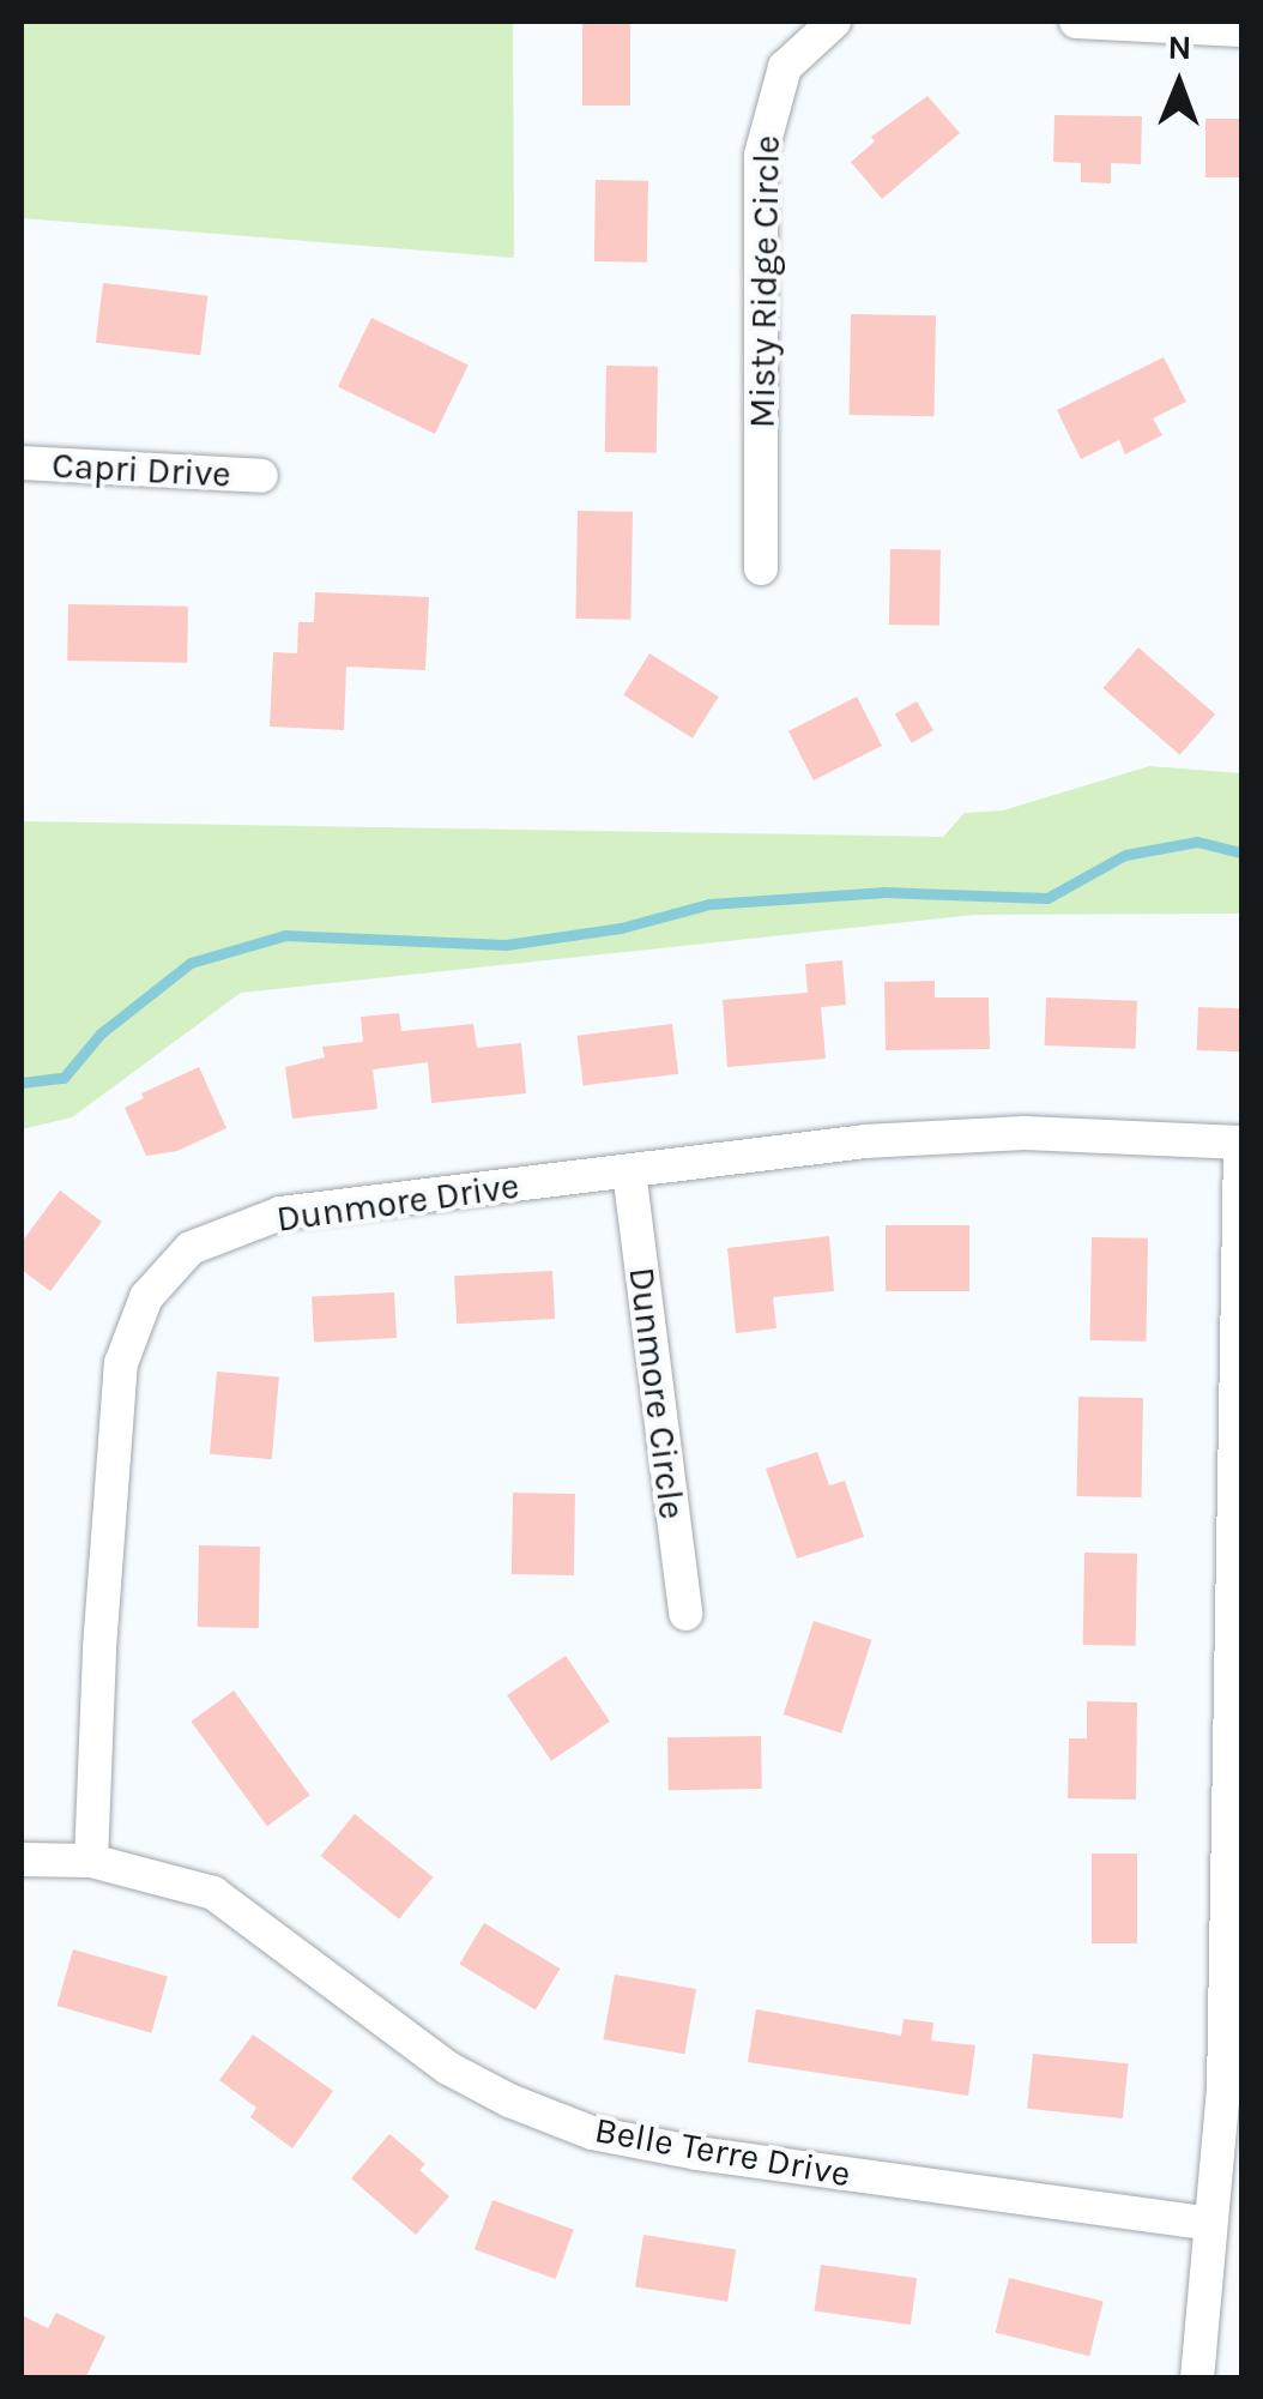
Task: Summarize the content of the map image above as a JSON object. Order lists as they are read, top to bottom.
{
  "streets": {
    "street": [
      "Misty Ridge Circle",
      "Capri Drive",
      "Dunmore Drive",
      "Dunmore Circle",
      "Belle Terre Drive"
    ]
  },
  "crossings": [
    ["Dunmore Drive", "Dunmore Circle"],
    ["Dunmore Drive", "Belle Terre Drive"]
  ],
  "north": "top"
}
